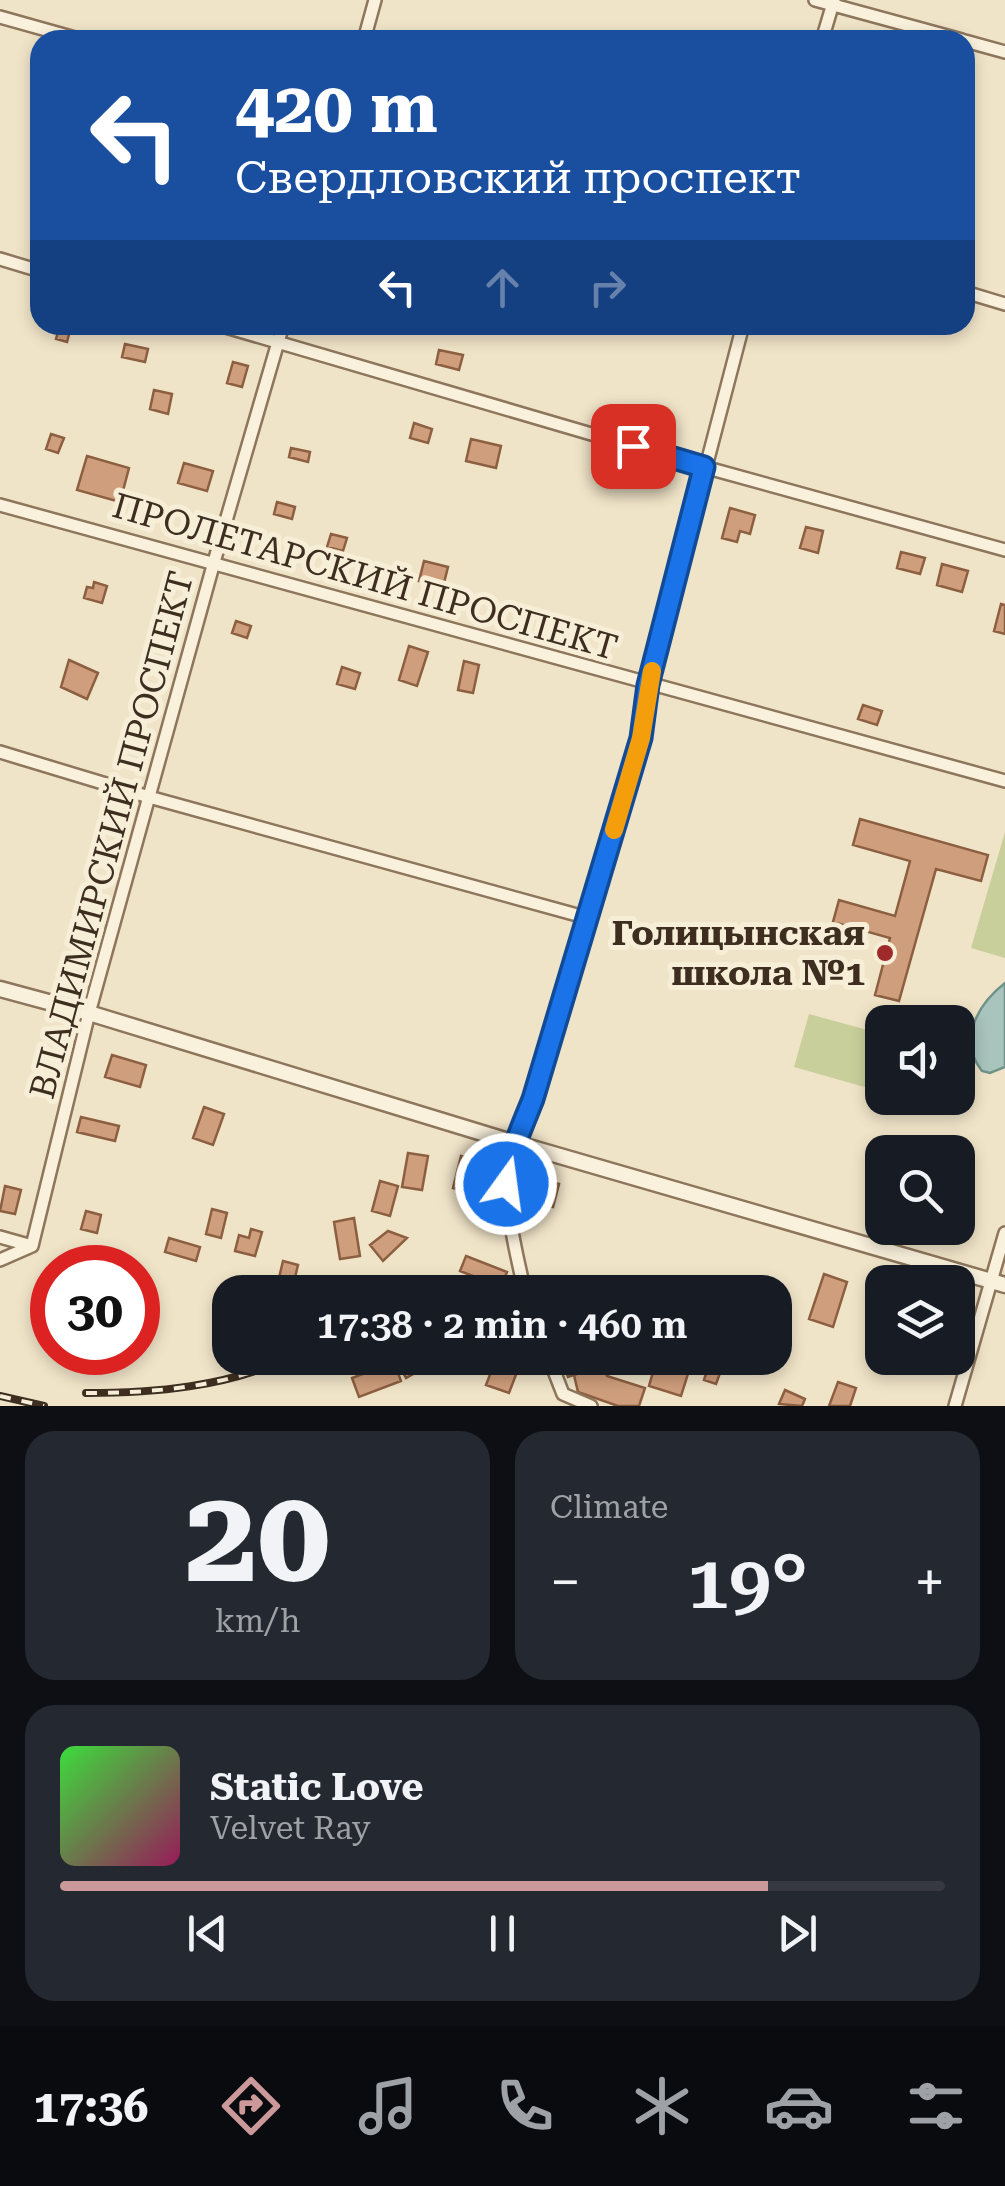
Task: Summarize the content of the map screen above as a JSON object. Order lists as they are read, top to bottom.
{
  "streets": {
    "street": ["ПРОЛЕТАРСКИЙ ПРОСПЕКТ", "ВЛАДИМИРСКИЙ ПРОСПЕКТ"]
  },
  "crossings": [
    ["ПРОЛЕТАРСКИЙ ПРОСПЕКТ", "ВЛАДИМИРСКИЙ ПРОСПЕКТ"]
  ],
  "places": ["Голицынская школа №1"],
  "page": {
    "turn": ["420 m", "Свердловский проспект"],
    "limit": "30",
    "trip": "17:38 · 2 min · 460 m",
    "tile": [
      ["20", "km/h"],
      "Climate"
    ],
    "heat": ["−", "19°", "+"],
    "song": ["Static Love", "Velvet Ray"],
    "tabs": "17:36"
  }
}
